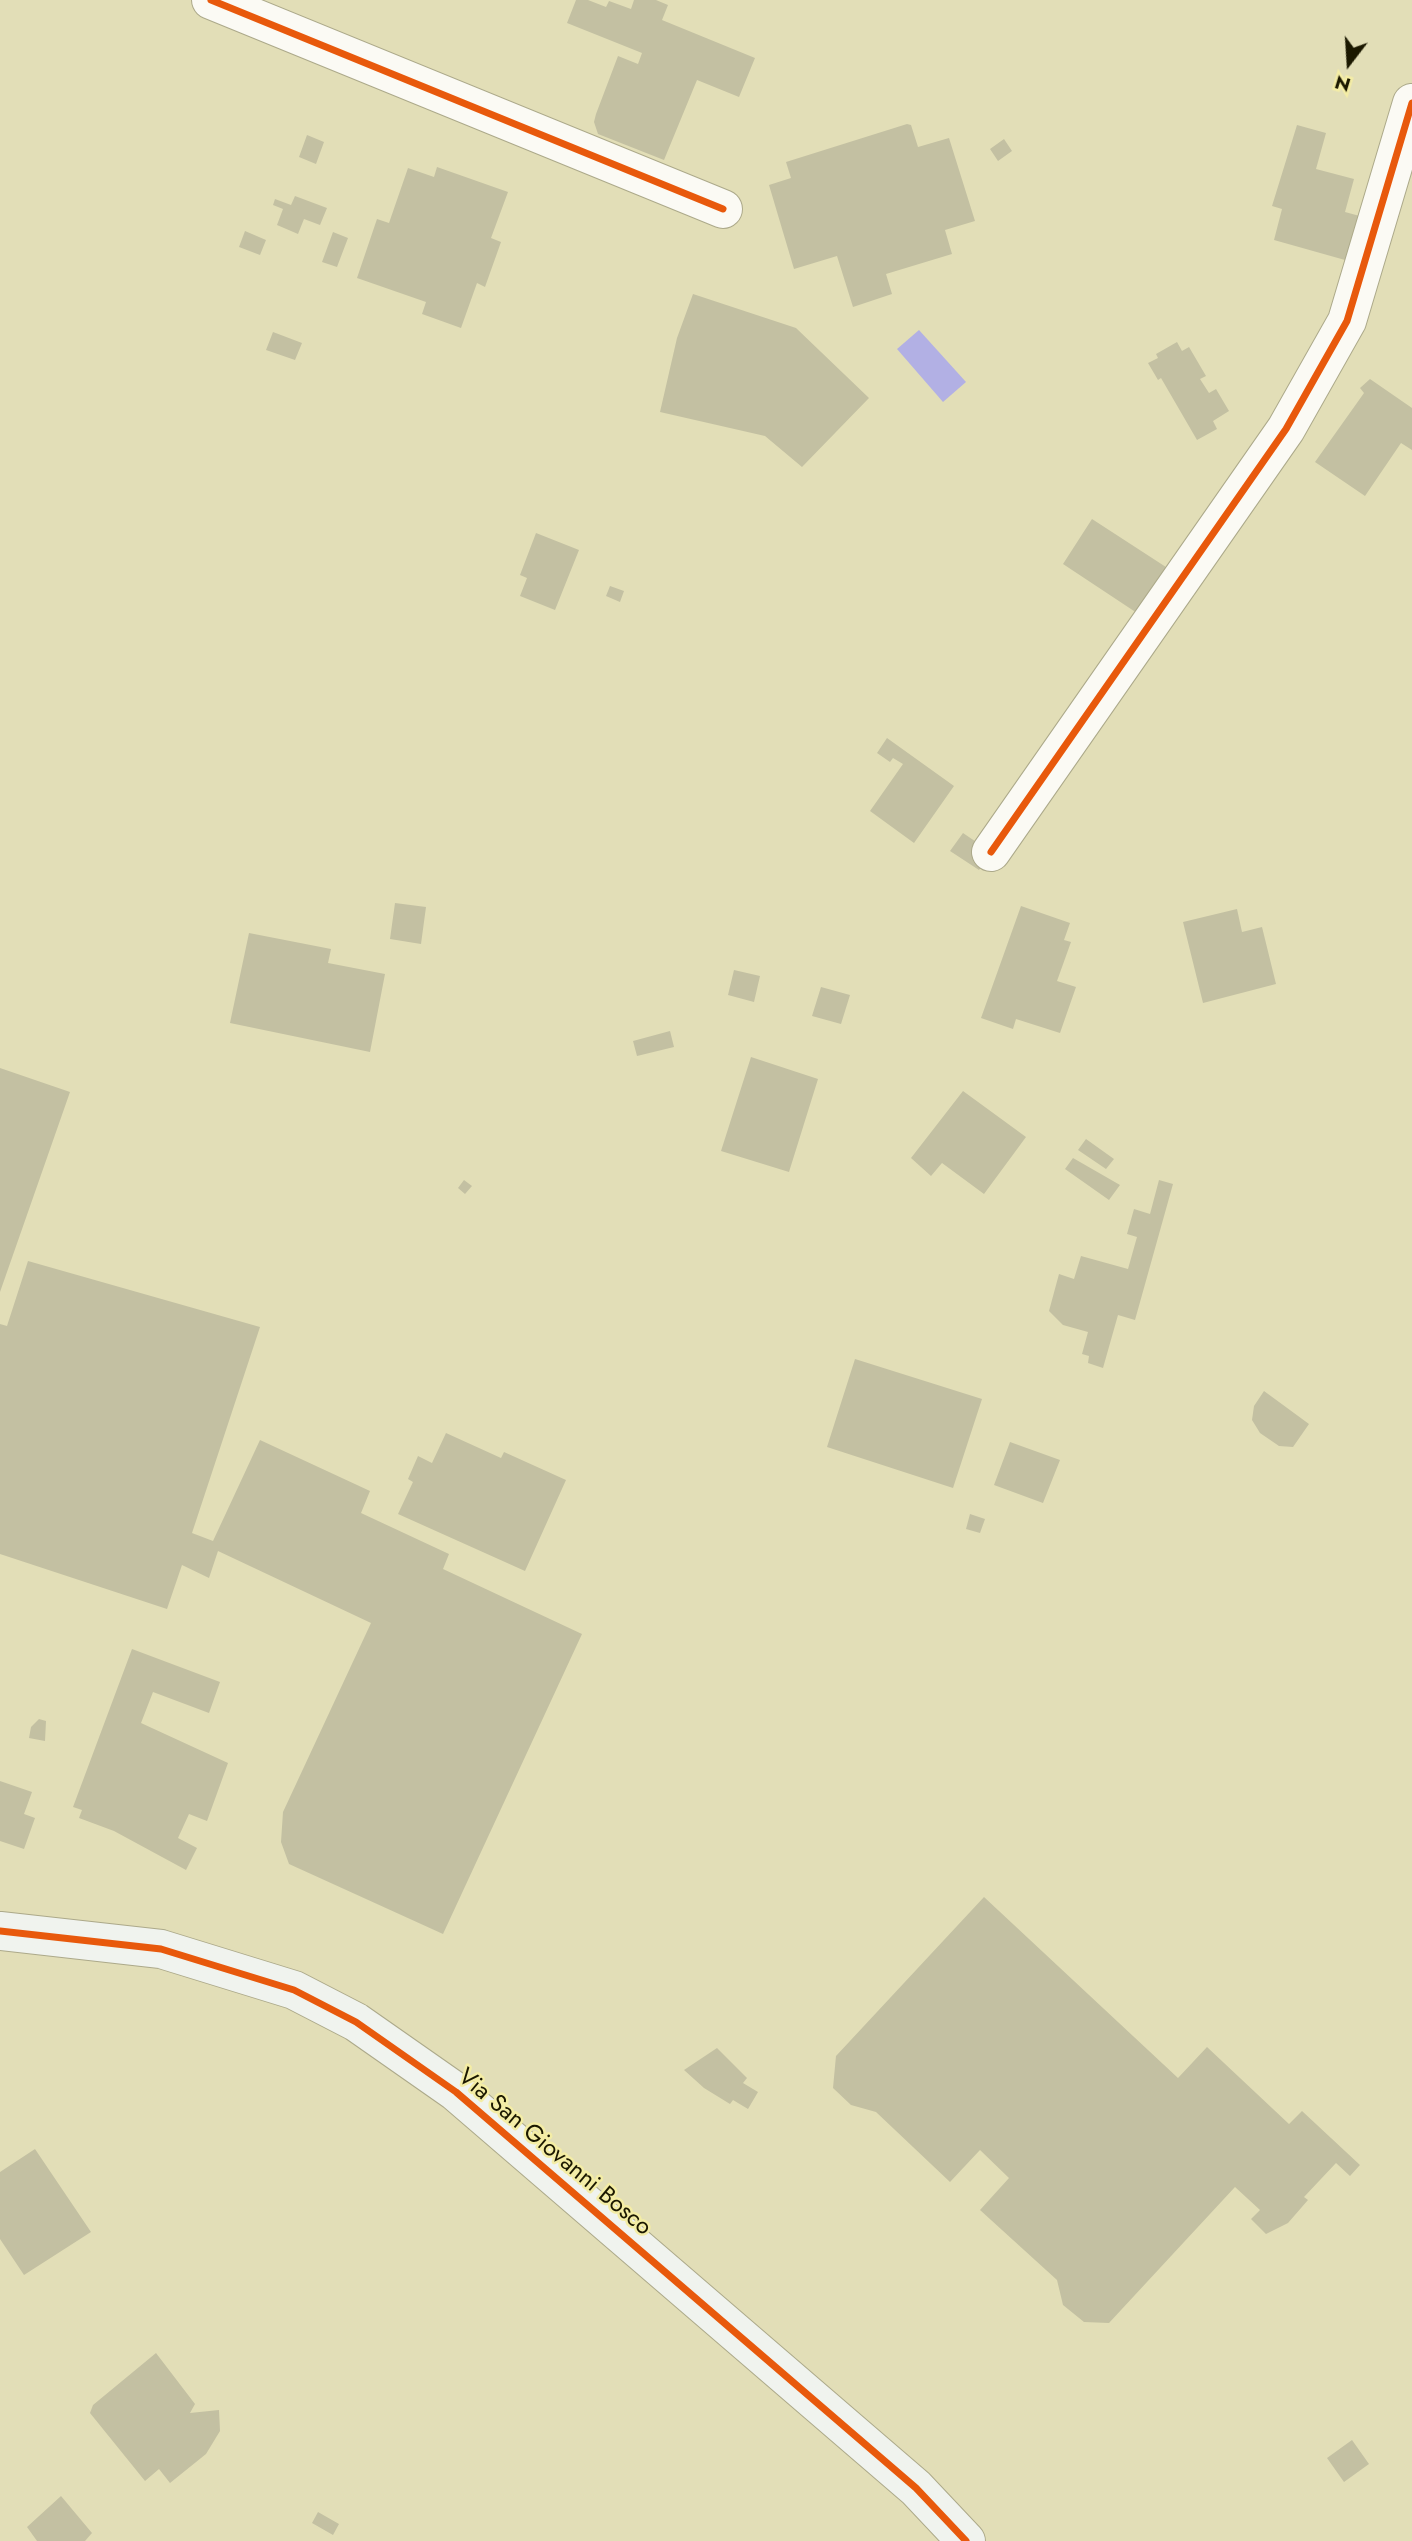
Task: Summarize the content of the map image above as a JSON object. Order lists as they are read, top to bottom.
{
  "streets": {
    "main road": ["Via San Giovanni Bosco"]
  },
  "north": "bottom"
}
